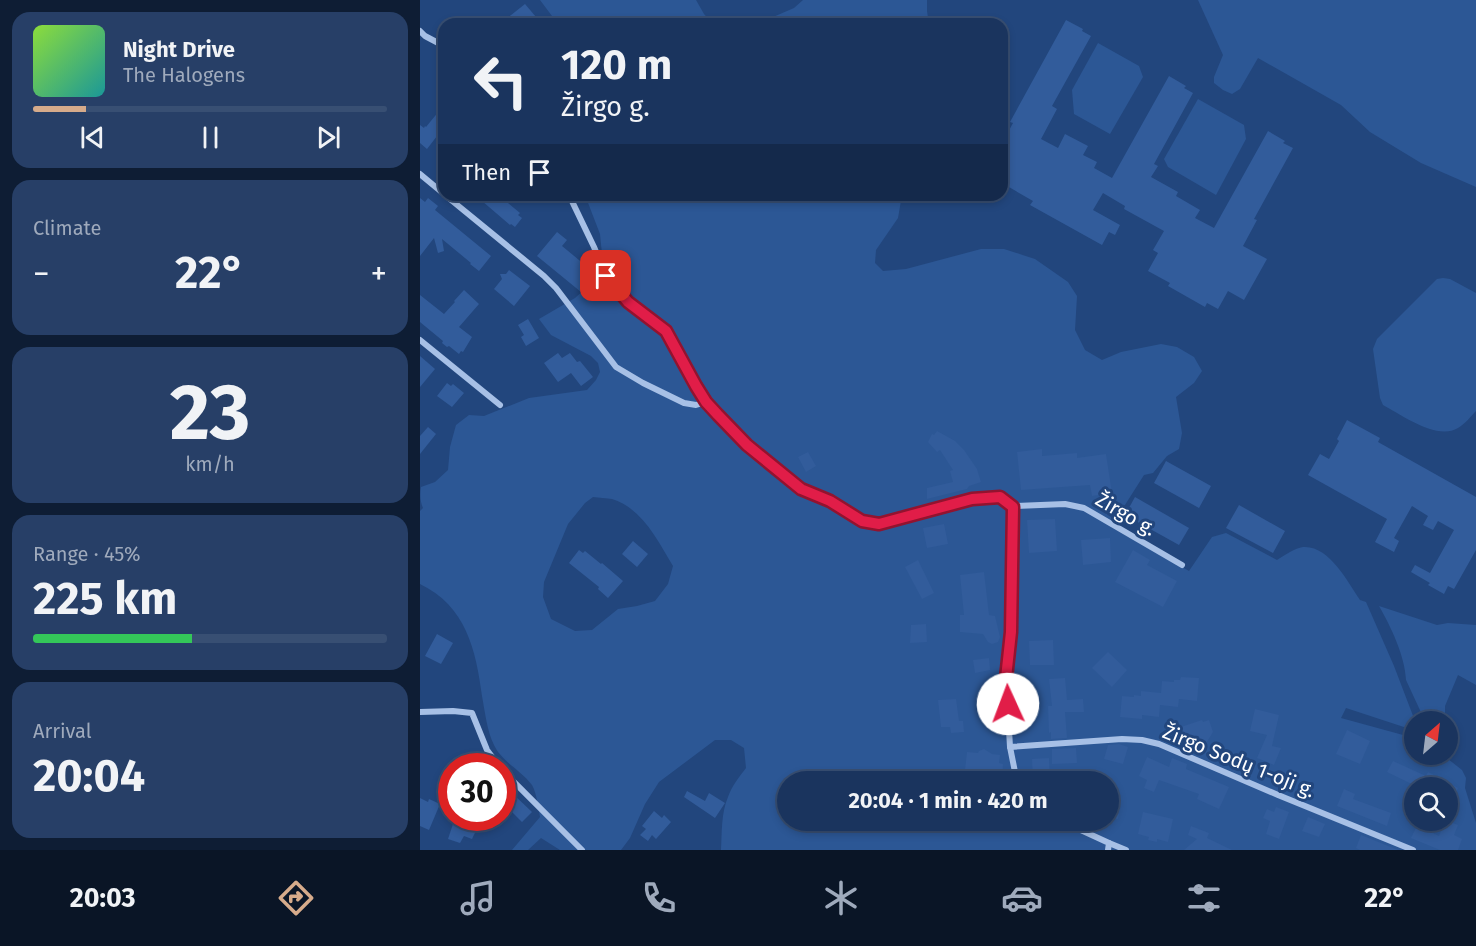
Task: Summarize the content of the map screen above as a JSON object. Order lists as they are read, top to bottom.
{
  "streets": {
    "street": ["Žirgo g.", "Žirgo Sodų 1-oji g."]
  },
  "north": "top right",
  "page": {
    "turn": ["120 m", "Žirgo g."],
    "song": ["Night Drive", "The Halogens"],
    "then": "Then",
    "tile": [
      "Climate",
      ["23", "km/h"],
      ["Range · 45%", "225 km"],
      ["Arrival", "20:04"]
    ],
    "heat": ["−", "22°", "+"],
    "limit": "30",
    "trip": "20:04 · 1 min · 420 m",
    "tabs": ["20:03", "22°"]
  }
}
